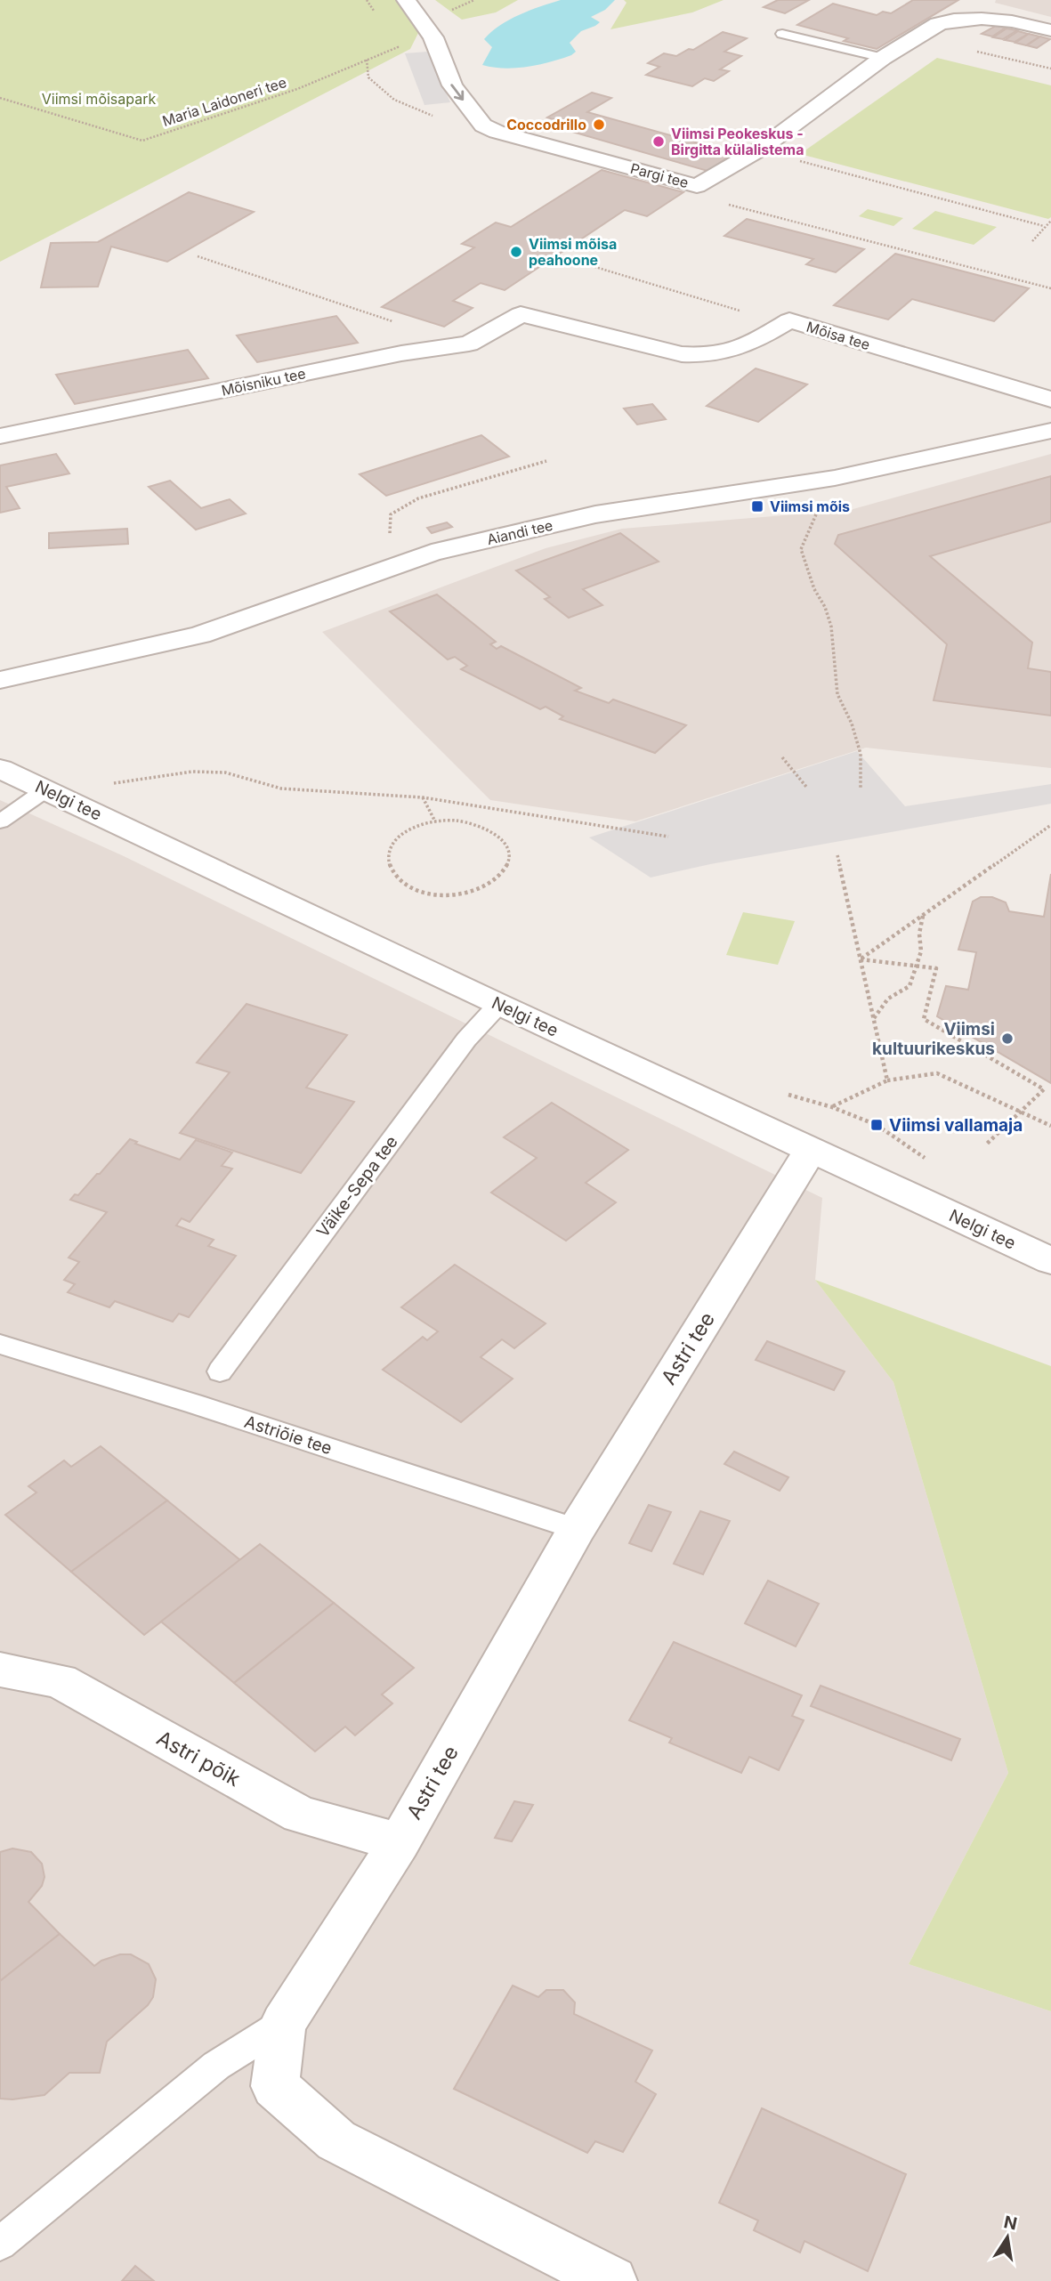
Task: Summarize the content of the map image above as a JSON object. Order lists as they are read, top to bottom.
{
  "streets": {
    "street": [
      "Pargi tee",
      "Mõisa tee",
      "Mõisniku tee",
      "Aiandi tee",
      "Nelgi tee",
      "Astri tee",
      "Astri põik"
    ],
    "lane": ["Väike-Sepa tee", "Astriõie tee"],
    "path": ["Maria Laidoneri tee"]
  },
  "crossings": [
    ["Mõisa tee", "Mõisniku tee"],
    ["Nelgi tee", "Väike-Sepa tee"],
    ["Nelgi tee", "Astri tee"],
    ["Astri tee", "Astriõie tee"],
    ["Astri tee", "Astri põik"]
  ],
  "one_way": ["Pargi tee"],
  "parks": ["Viimsi mõisapark"],
  "places": {
    "other": [
      "Coccodrillo",
      "Viimsi Peokeskus - Birgitta külalistema",
      "Viimsi mõisa peahoone",
      "Viimsi kultuurikeskus"
    ],
    "transit": ["Viimsi mõis", "Viimsi vallamaja"]
  },
  "north": "top"
}
